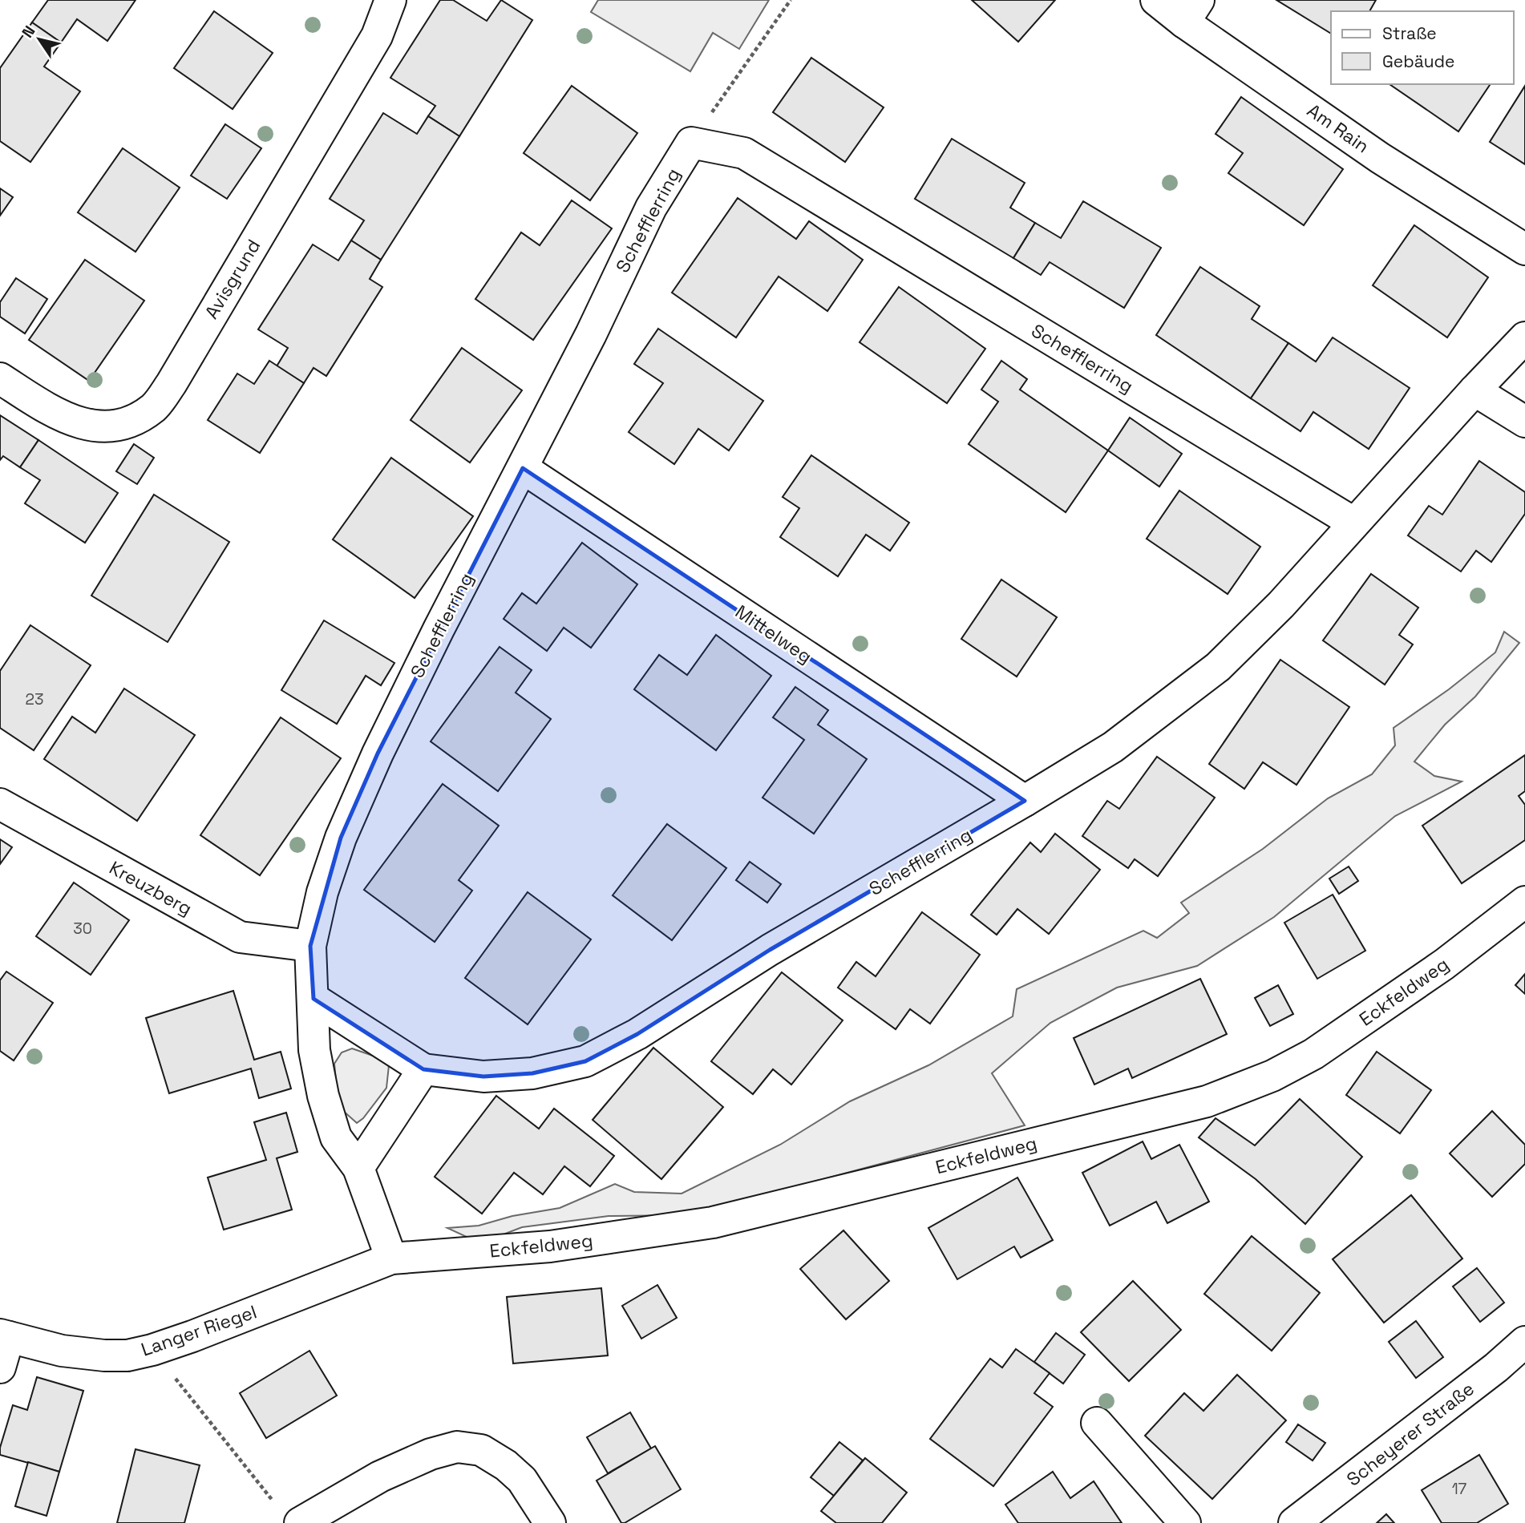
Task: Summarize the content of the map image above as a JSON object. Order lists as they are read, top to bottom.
{
  "streets": {
    "street": [
      "Am Rain",
      "Schefflerring",
      "Avisgrund",
      "Mittelweg",
      "Kreuzberg",
      "Eckfeldweg",
      "Langer Riegel",
      "Scheyerer Straße"
    ]
  },
  "crossings": [
    ["Schefflerring", "Mittelweg"],
    ["Schefflerring", "Kreuzberg"],
    ["Schefflerring", "Eckfeldweg"],
    ["Schefflerring", "Langer Riegel"],
    ["Eckfeldweg", "Langer Riegel"]
  ],
  "house_numbers": ["23", "30", "17"],
  "legend": ["Straße", "Gebäude"],
  "north": "top left"
}
